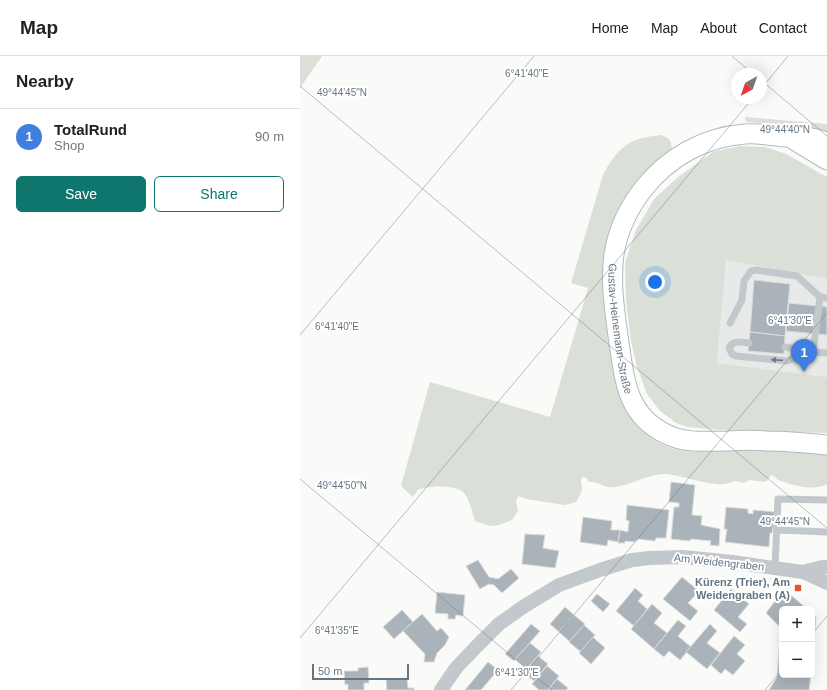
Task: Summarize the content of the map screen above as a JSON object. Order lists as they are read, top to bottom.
{
  "streets": {
    "main road": ["Gustav-Heinemann-Straße"],
    "street": ["Am Weidengraben"]
  },
  "places": {
    "transit": ["Kürenz (Trier), Am Weidengraben (A)"]
  },
  "scale_bar": "50 m",
  "north": "bottom left",
  "page": {
    "header": "Map",
    "nav": [
      "Home",
      "Map",
      "About",
      "Contact"
    ],
    "heading": "Nearby",
    "list": [
      {
        "mark": "1",
        "name": "TotalRund",
        "note": "Shop",
        "value": "90 m"
      }
    ],
    "buttons": ["Save", "Share"],
    "pins": "1",
    "map_buttons": ["+", "−"],
    "scale": "50 m"
  },
  "coordinates": [
    "6°41'40\"E",
    "49°44'45\"N",
    "49°44'40\"N",
    "6°41'30\"E",
    "49°44'50\"N",
    "6°41'35\"E"
  ]
}
